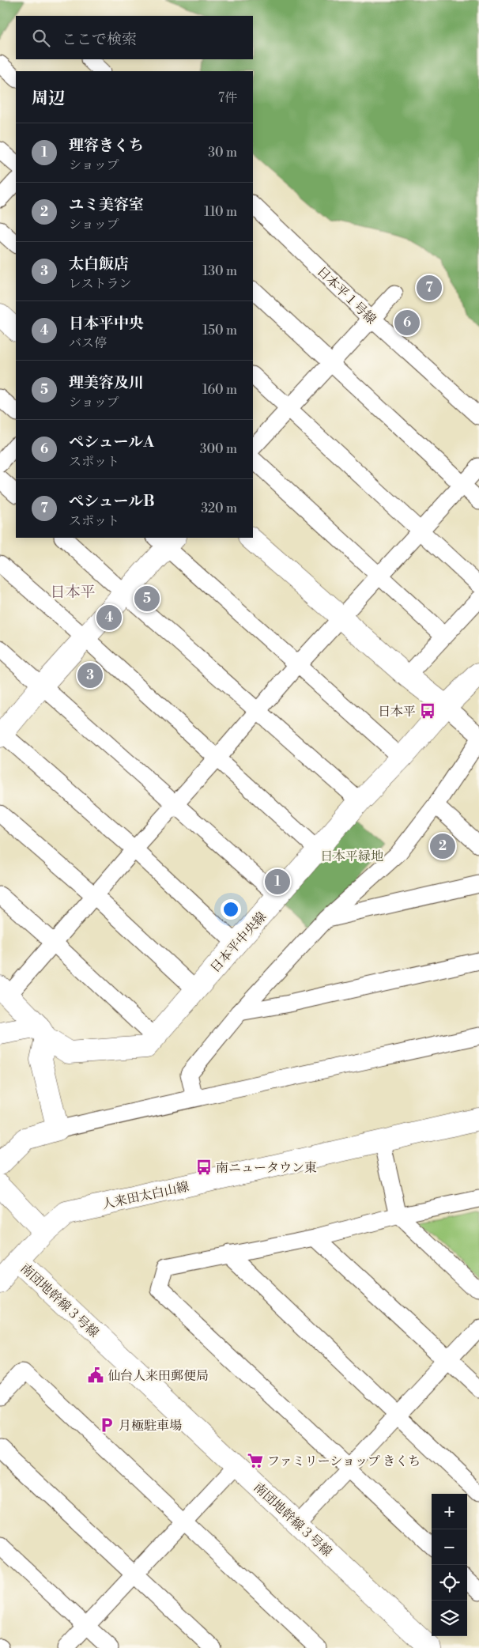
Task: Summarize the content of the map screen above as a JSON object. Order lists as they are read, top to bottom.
{
  "streets": {
    "street": [
      "日本平１号線",
      "日本平中央線",
      "人来田太白山線",
      "南団地幹線３号線"
    ]
  },
  "crossings": [
    ["人来田太白山線", "南団地幹線３号線"]
  ],
  "districts": ["日本平"],
  "parks": ["日本平緑地"],
  "places": {
    "bus stop": ["日本平", "南ニュータウン東"],
    "public building": ["仙台人来田郵便局"],
    "parking": ["月極駐車場"],
    "supermarket": ["ファミリーショップ きくち"]
  },
  "page": {
    "search": "ここで検索",
    "heading": ["周辺", "7件"],
    "list": [
      {
        "mark": "1",
        "name": "理容きくち",
        "note": "ショップ",
        "value": "30 m"
      },
      {
        "mark": "2",
        "name": "ユミ美容室",
        "note": "ショップ",
        "value": "110 m"
      },
      {
        "mark": "3",
        "name": "太白飯店",
        "note": "レストラン",
        "value": "130 m"
      },
      {
        "mark": "4",
        "name": "日本平中央",
        "note": "バス停",
        "value": "150 m"
      },
      {
        "mark": "5",
        "name": "理美容及川",
        "note": "ショップ",
        "value": "160 m"
      },
      {
        "mark": "6",
        "name": "ペシュールA",
        "note": "スポット",
        "value": "300 m"
      },
      {
        "mark": "7",
        "name": "ぺシュールB",
        "note": "スポット",
        "value": "320 m"
      }
    ],
    "pins": [
      "7",
      "6",
      "5",
      "4",
      "3",
      "2",
      "1"
    ],
    "map_buttons": ["+", "−"]
  }
}
